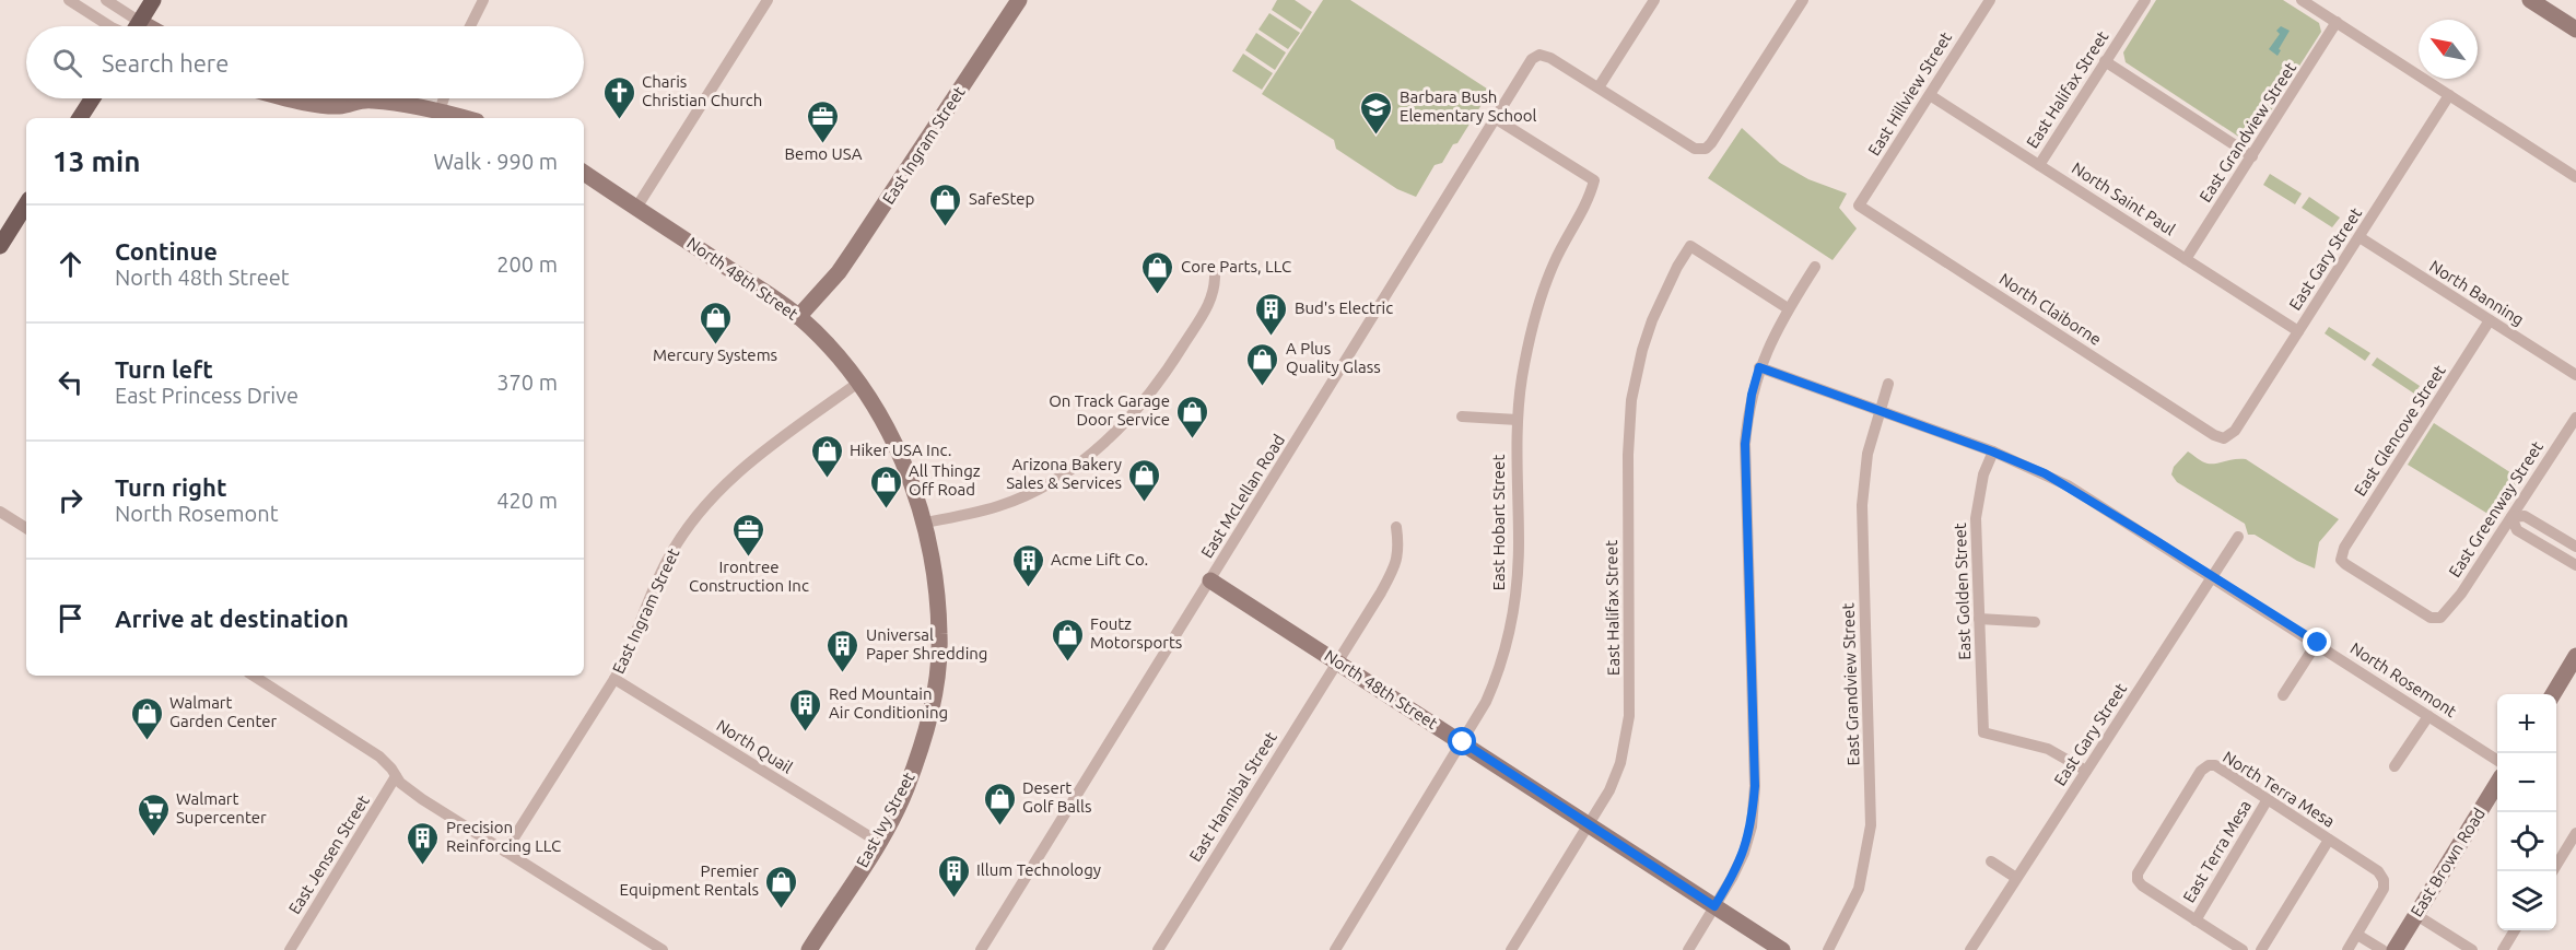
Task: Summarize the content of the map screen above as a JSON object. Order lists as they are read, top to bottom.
{
  "streets": {
    "street": [
      "East Halifax Street",
      "East Hillview Street",
      "East Grandview Street",
      "East Ingram Street",
      "North Saint Paul",
      "East Gary Street",
      "North 48th Street",
      "North Banning",
      "North Claiborne",
      "East Glencove Street",
      "East McLellan Road",
      "East Greenway Street",
      "East Hobart Street",
      "East Golden Street",
      "North Rosemont",
      "North Quail",
      "North Terra Mesa",
      "East Hannibal Street",
      "East Ivy Street",
      "East Terra Mesa",
      "East Jensen Street",
      "East Brown Road"
    ]
  },
  "crossings": [
    ["East Halifax Street", "North Saint Paul"],
    ["East Halifax Street", "North 48th Street"],
    ["East Hillview Street", "North Saint Paul"],
    ["East Hillview Street", "North Claiborne"],
    ["East Grandview Street", "North Saint Paul"],
    ["East Grandview Street", "North Rosemont"],
    ["East Ingram Street", "North 48th Street"],
    ["East Ingram Street", "North Quail"],
    ["North Saint Paul", "East Gary Street"],
    ["East Gary Street", "North Banning"],
    ["East Gary Street", "North Claiborne"],
    ["East Gary Street", "East Golden Street"],
    ["East Gary Street", "North Rosemont"],
    ["North 48th Street", "East McLellan Road"],
    ["North 48th Street", "East Hobart Street"],
    ["North 48th Street", "East Hannibal Street"],
    ["North 48th Street", "East Ivy Street"],
    ["North Banning", "East Glencove Street"],
    ["East Glencove Street", "East Greenway Street"],
    ["East McLellan Road", "East Hobart Street"],
    ["East Golden Street", "North Rosemont"],
    ["North Quail", "East Ivy Street"],
    ["North Terra Mesa", "East Terra Mesa"]
  ],
  "places": {
    "church": ["Charis Christian Church"],
    "school or university": ["Barbara Bush Elementary School"],
    "office": ["Bemo USA", "Irontree Construction Inc"],
    "shop": [
      "SafeStep",
      "Core Parts, LLC",
      "Mercury Systems",
      "A Plus Quality Glass",
      "On Track Garage Door Service",
      "Hiker USA Inc.",
      "Arizona Bakery Sales & Services",
      "All Thingz Off Road",
      "Foutz Motorsports",
      "Walmart Garden Center",
      "Desert Golf Balls",
      "Premier Equipment Rentals"
    ],
    "building": [
      "Bud's Electric",
      "Acme Lift Co.",
      "Universal Paper Shredding",
      "Red Mountain Air Conditioning",
      "Precision Reinforcing LLC",
      "Illum Technology"
    ],
    "supermarket": ["Walmart Supercenter"]
  },
  "north": "top left",
  "page": {
    "search": "Search here",
    "heading": ["13 min", "Walk · 990 m"],
    "list": [
      ["Continue", "North 48th Street", "200 m"],
      ["Turn left", "East Princess Drive", "370 m"],
      ["Turn right", "North Rosemont", "420 m"],
      "Arrive at destination"
    ],
    "map_buttons": ["+", "−"]
  }
}
